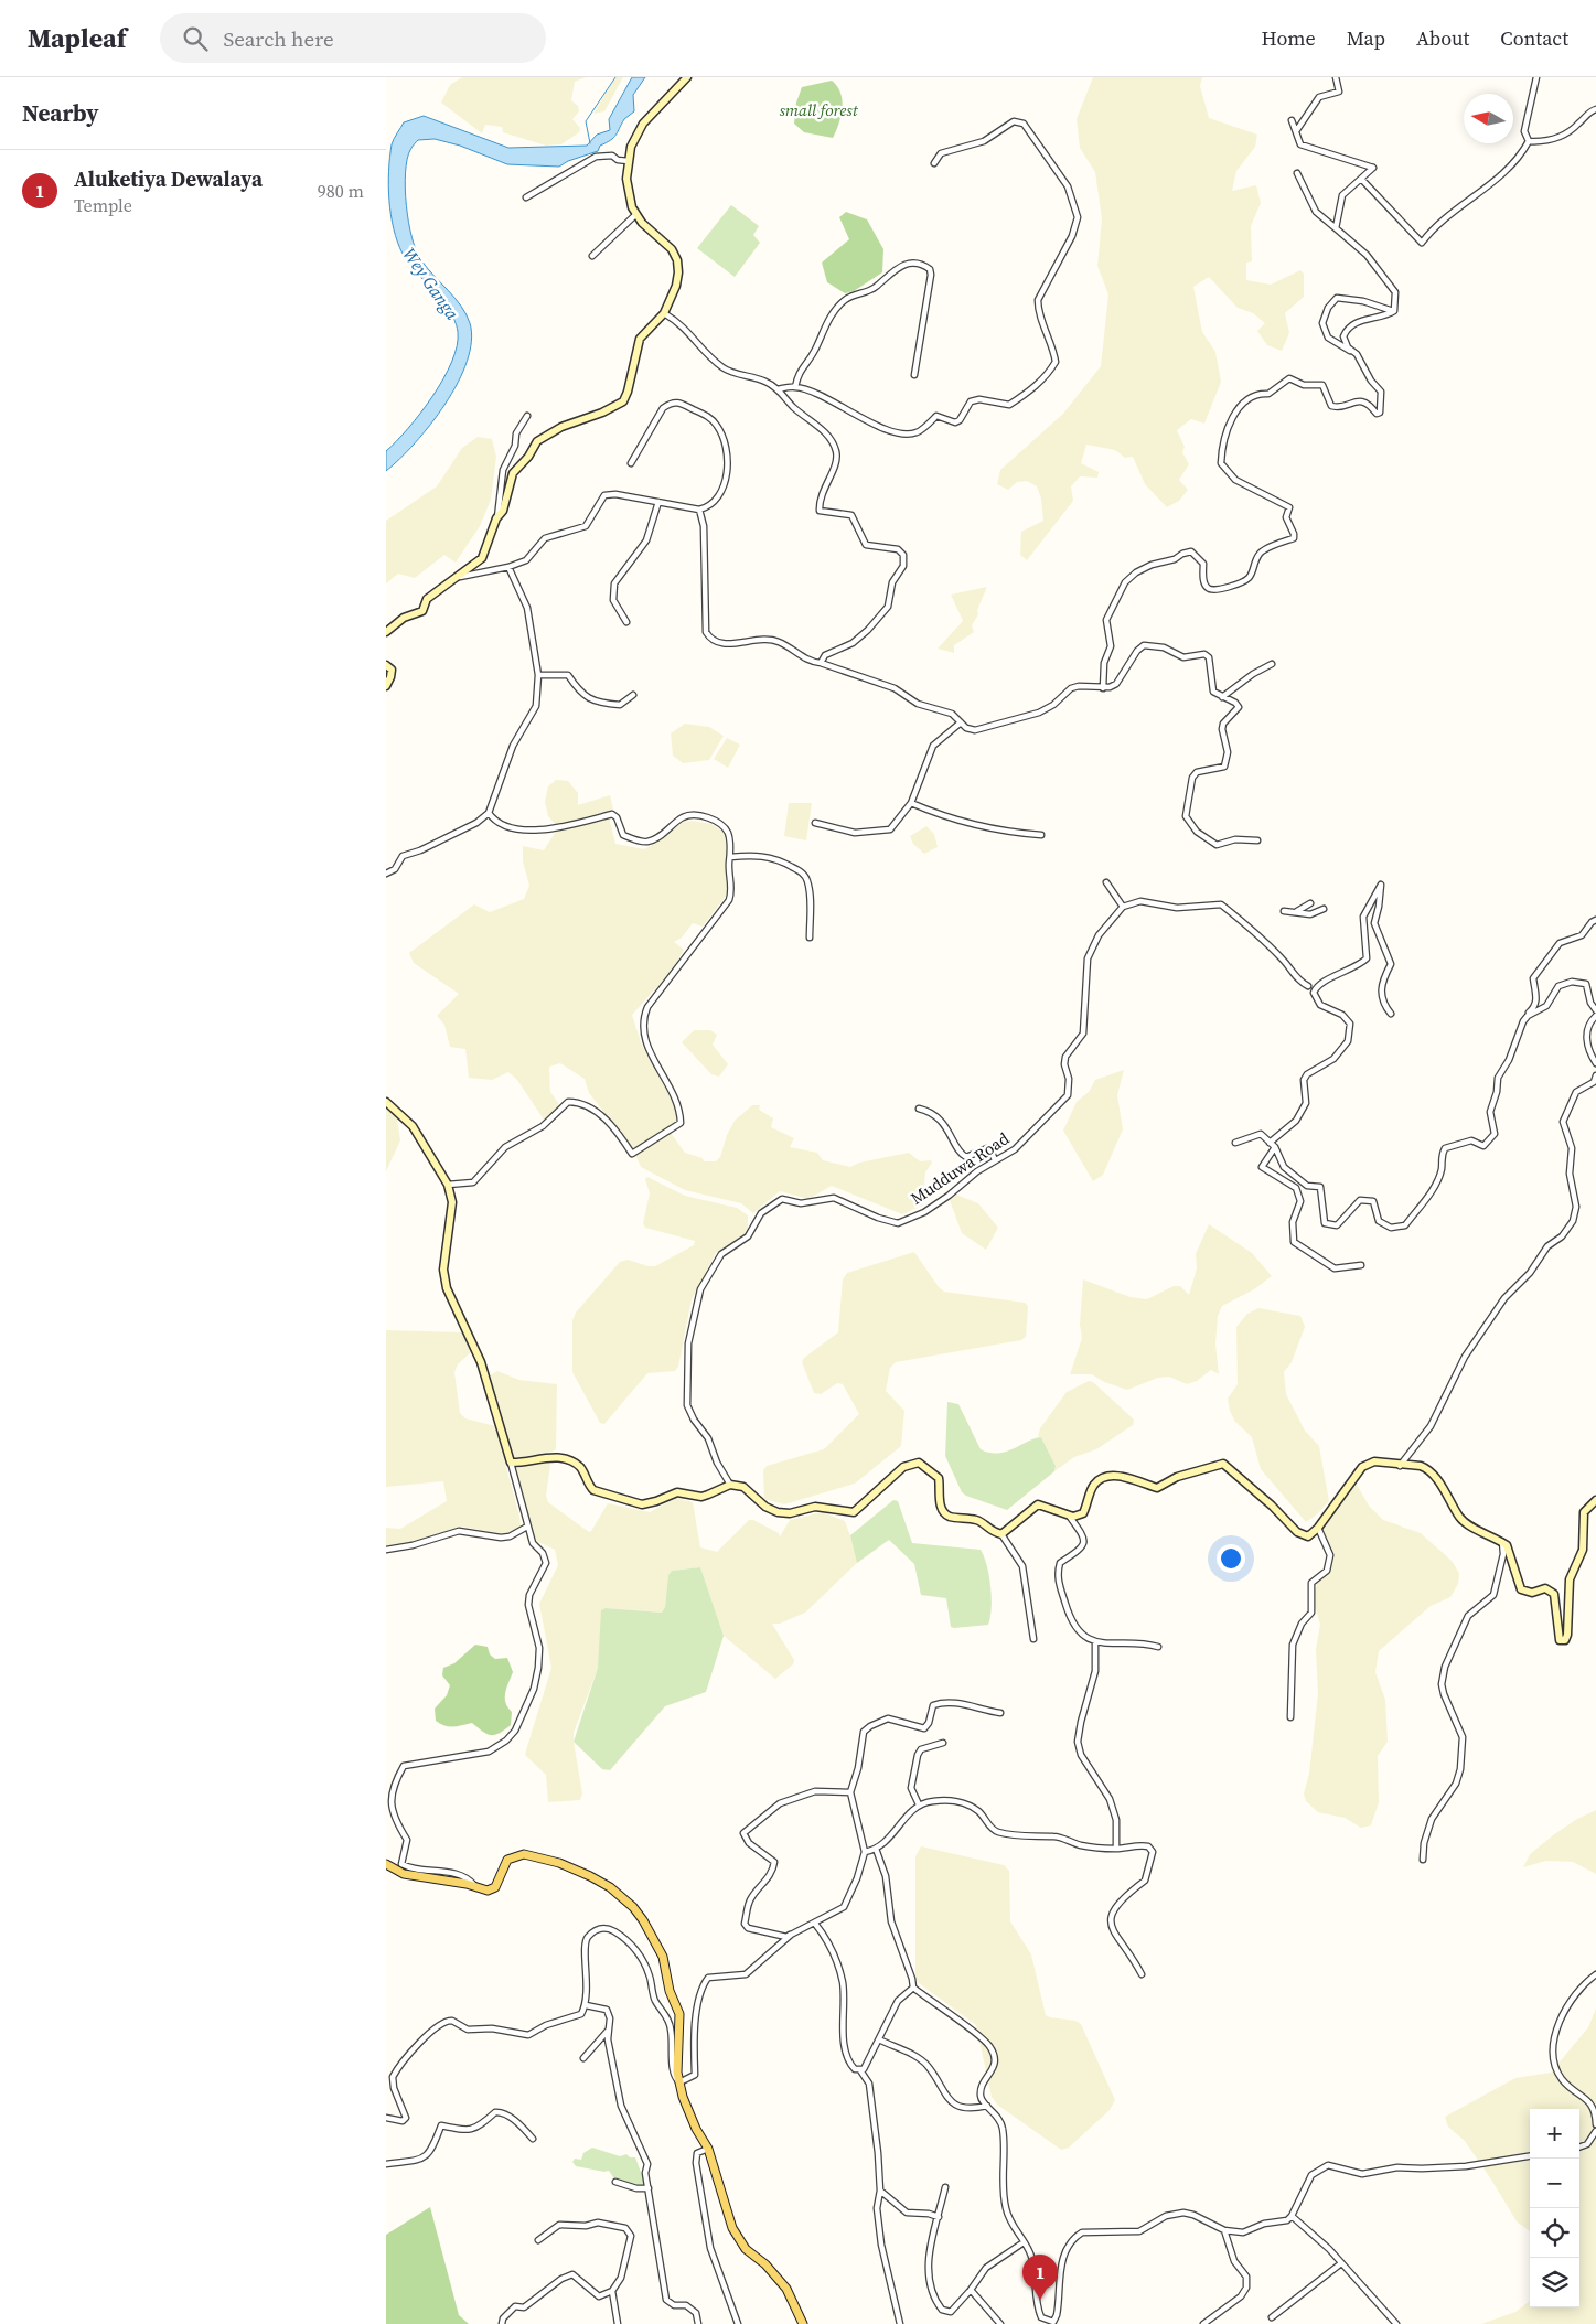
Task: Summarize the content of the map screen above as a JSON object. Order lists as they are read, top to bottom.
{
  "streets": {
    "street": ["Mudduwa Road"]
  },
  "water": ["Wey Ganga"],
  "parks": ["small forest"],
  "north": "left",
  "page": {
    "header": "Mapleaf",
    "search": "Search here",
    "nav": [
      "Home",
      "Map",
      "About",
      "Contact"
    ],
    "heading": "Nearby",
    "list": [
      {
        "mark": "1",
        "name": "Aluketiya Dewalaya",
        "note": "Temple",
        "value": "980 m"
      }
    ],
    "map_buttons": ["+", "−"],
    "pins": "1"
  }
}
